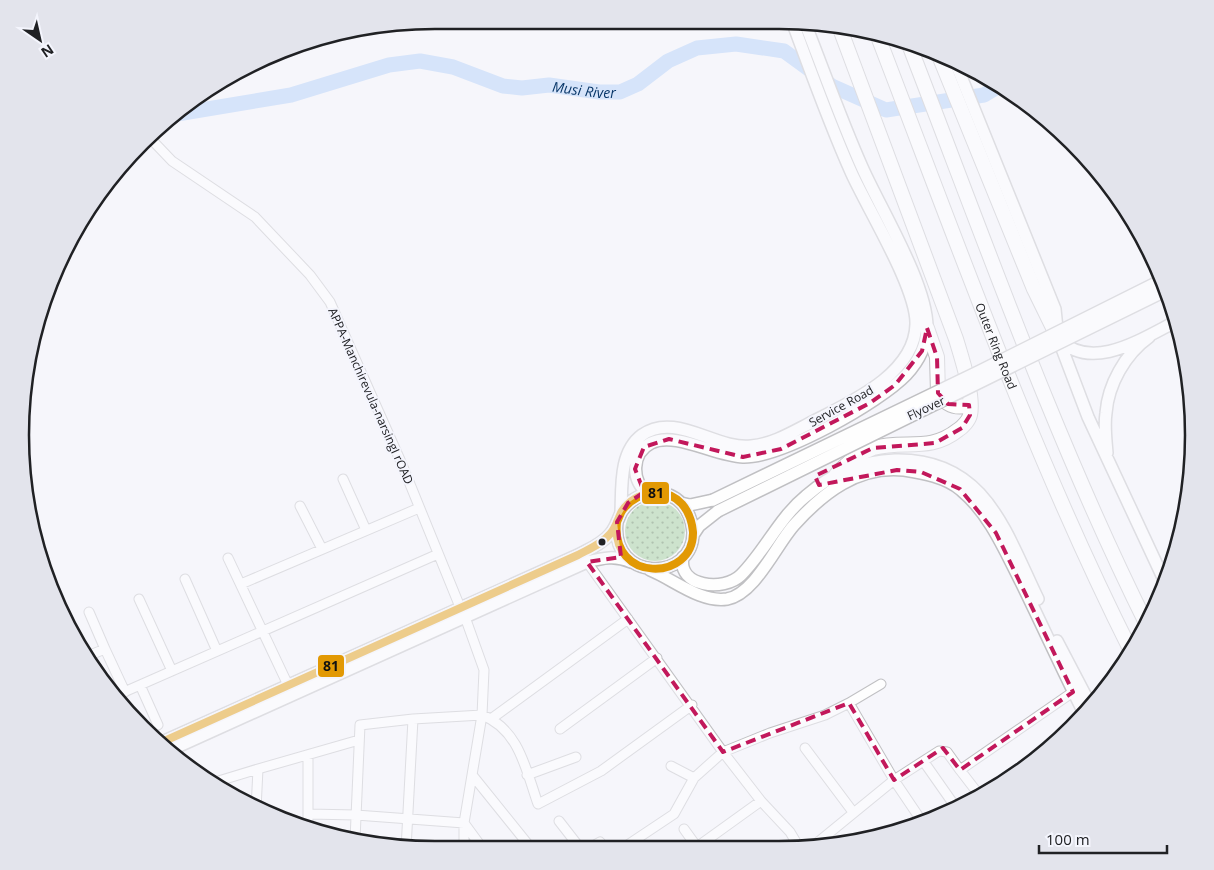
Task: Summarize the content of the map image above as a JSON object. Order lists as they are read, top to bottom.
{
  "streets": {
    "highway": ["Outer Ring Road"],
    "main road": ["Service Road", "Flyover"],
    "street": ["APPA-Manchirevula-narsingI rOAD"]
  },
  "crossings": [
    ["Service Road", "Flyover"]
  ],
  "water": ["Musi River"],
  "lines": ["transit line 81"],
  "scale_bar": "100 m",
  "north": "bottom right"
}
